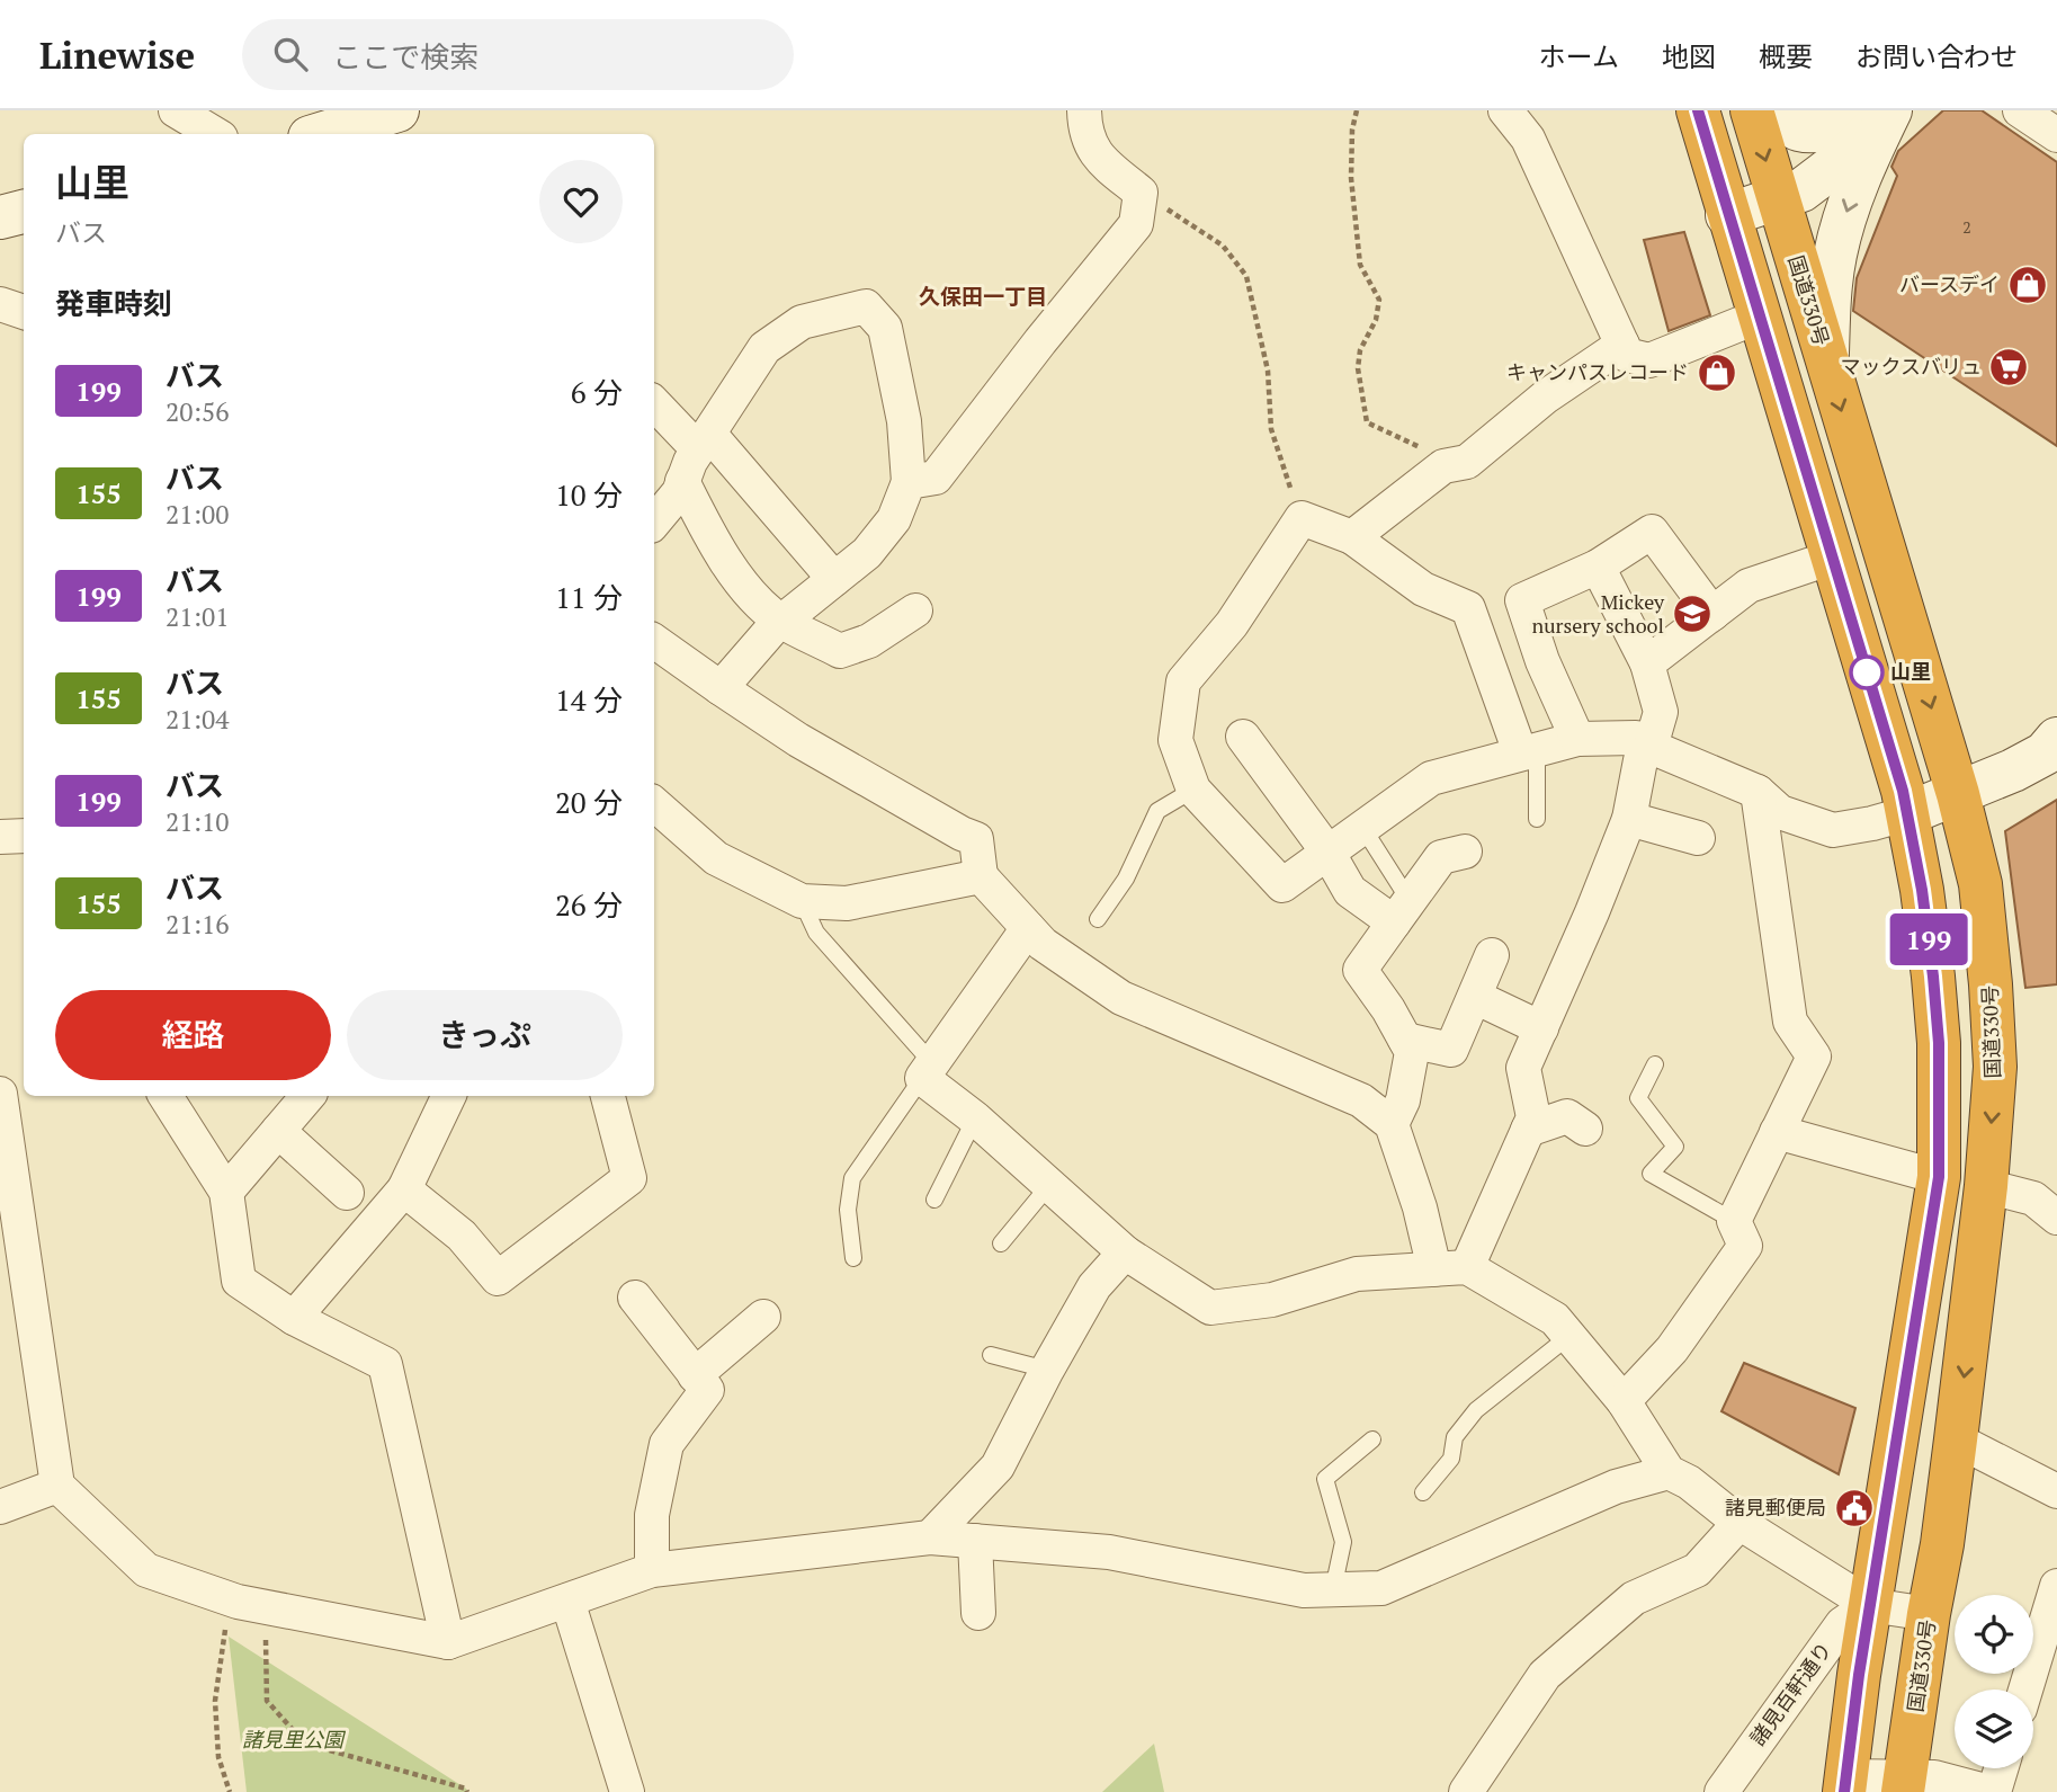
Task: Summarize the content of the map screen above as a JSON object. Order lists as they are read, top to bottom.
{
  "streets": {
    "highway": ["国道330号"],
    "street": ["諸見百軒通り"]
  },
  "districts": ["久保田一丁目"],
  "parks": ["諸見里公園"],
  "places": {
    "shop": ["バースデイ", "キャンパスレコード"],
    "supermarket": ["マックスバリュ"],
    "school or university": ["Mickey nursery school"],
    "other": ["山里"],
    "public building": ["諸見郵便局"]
  },
  "lines": ["bus line 199"],
  "house_numbers": ["2"],
  "page": {
    "header": "Linewise",
    "search": "ここで検索",
    "nav": [
      "ホーム",
      "地図",
      "概要",
      "お問い合わせ"
    ],
    "on_map": "199",
    "heading": [
      ["山里", "バス"],
      "発車時刻"
    ],
    "list": [
      {
        "mark": "199",
        "name": "バス",
        "note": "20:56",
        "value": "6 分"
      },
      {
        "mark": "155",
        "name": "バス",
        "note": "21:00",
        "value": "10 分"
      },
      {
        "mark": "199",
        "name": "バス",
        "note": "21:01",
        "value": "11 分"
      },
      {
        "mark": "155",
        "name": "バス",
        "note": "21:04",
        "value": "14 分"
      },
      {
        "mark": "199",
        "name": "バス",
        "note": "21:10",
        "value": "20 分"
      },
      {
        "mark": "155",
        "name": "バス",
        "note": "21:16",
        "value": "26 分"
      }
    ],
    "buttons": ["経路", "きっぷ"]
  }
}
